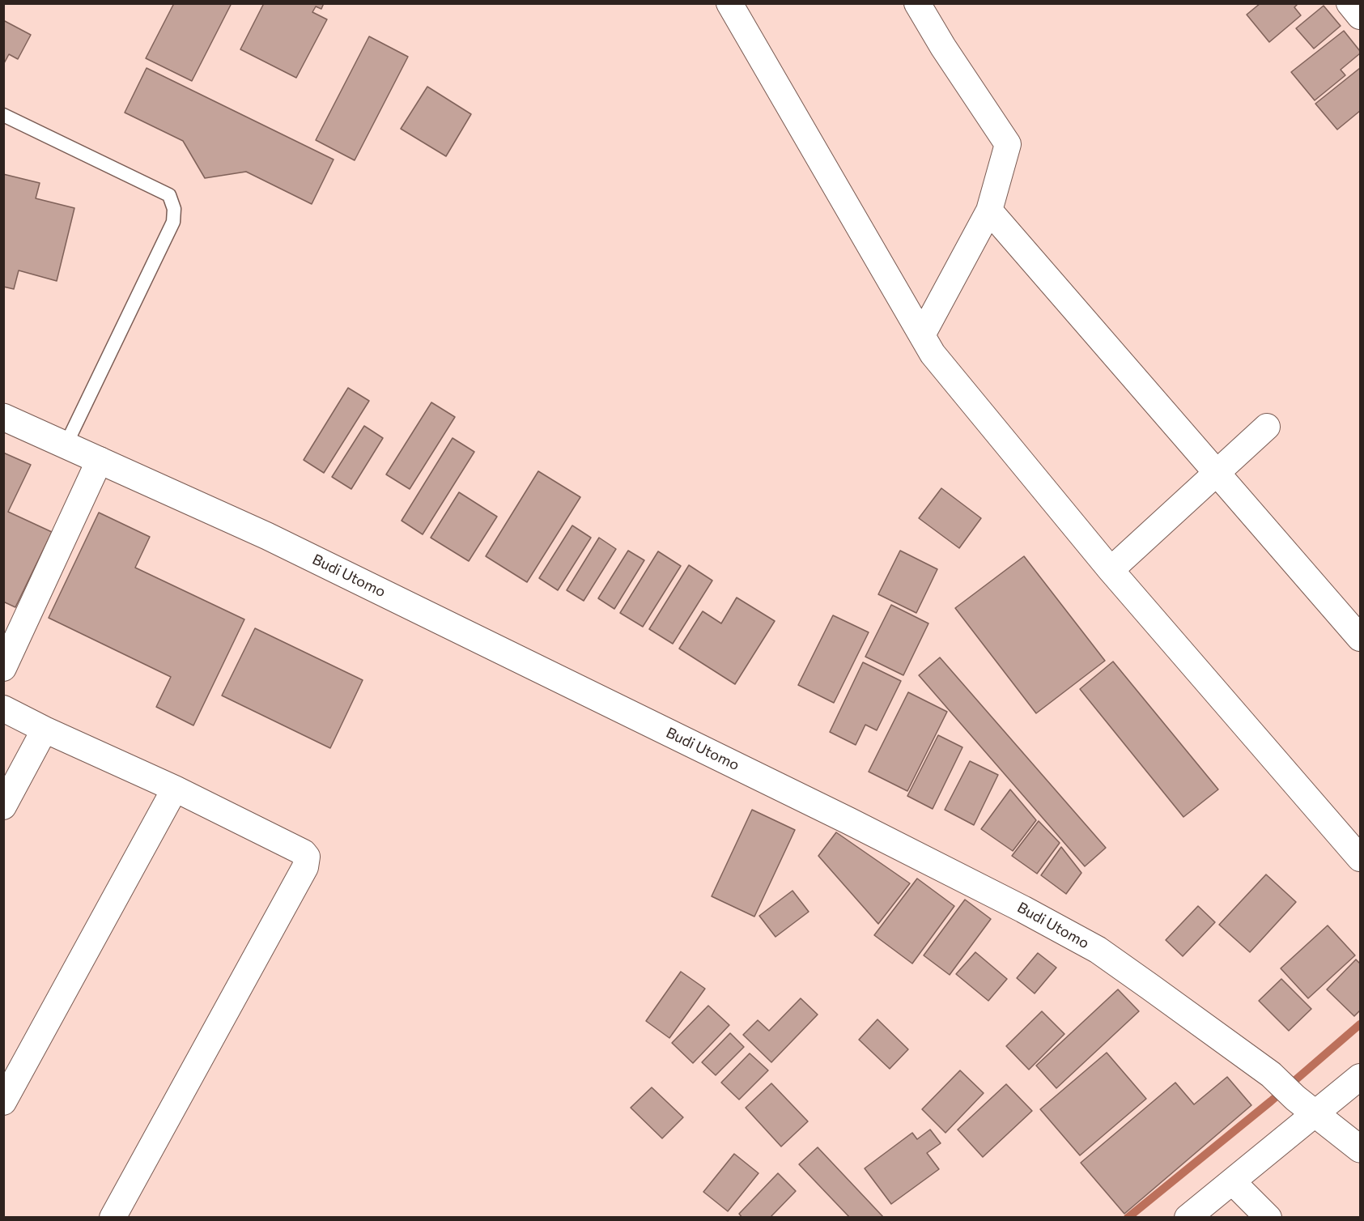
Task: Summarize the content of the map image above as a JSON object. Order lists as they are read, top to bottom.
{
  "streets": {
    "street": ["Budi Utomo"]
  }
}
